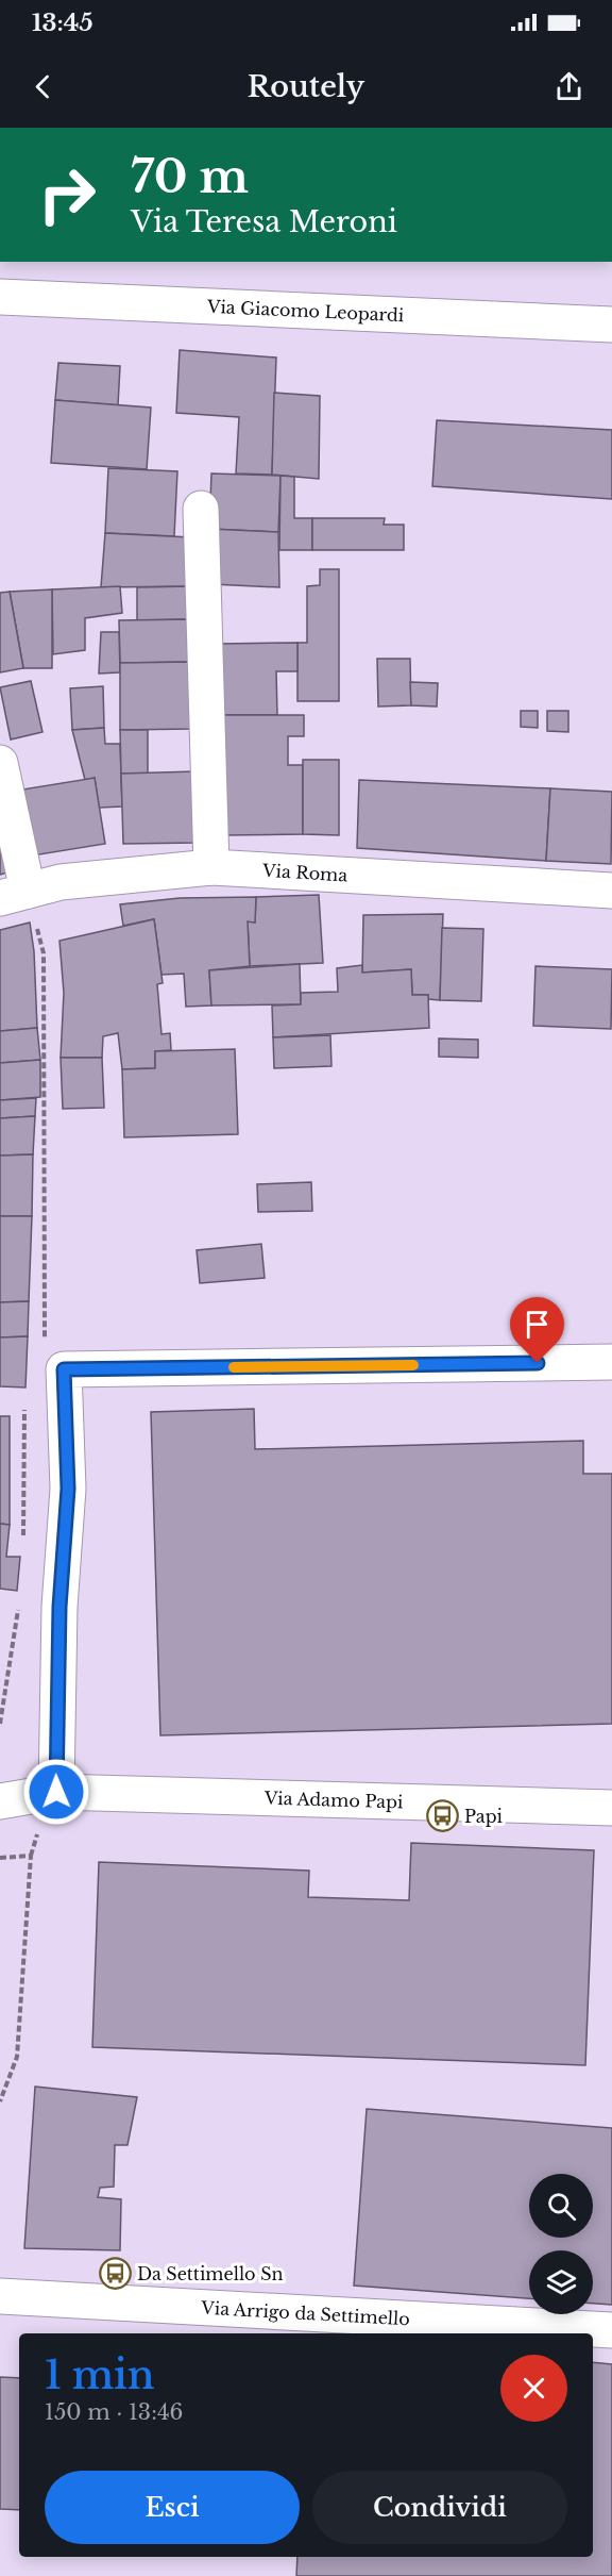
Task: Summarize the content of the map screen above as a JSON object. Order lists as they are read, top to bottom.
{
  "streets": {
    "street": [
      "Via Giacomo Leopardi",
      "Via Roma",
      "Via Adamo Papi",
      "Via Arrigo da Settimello"
    ]
  },
  "places": {
    "bus stop": ["Papi", "Da Settimello Sn"]
  },
  "page": {
    "status": "13:45",
    "header": "Routely",
    "turn": ["70 m", "Via Teresa Meroni"],
    "heading": ["1 min", "150 m · 13:46"],
    "buttons": ["Esci", "Condividi"]
  }
}
